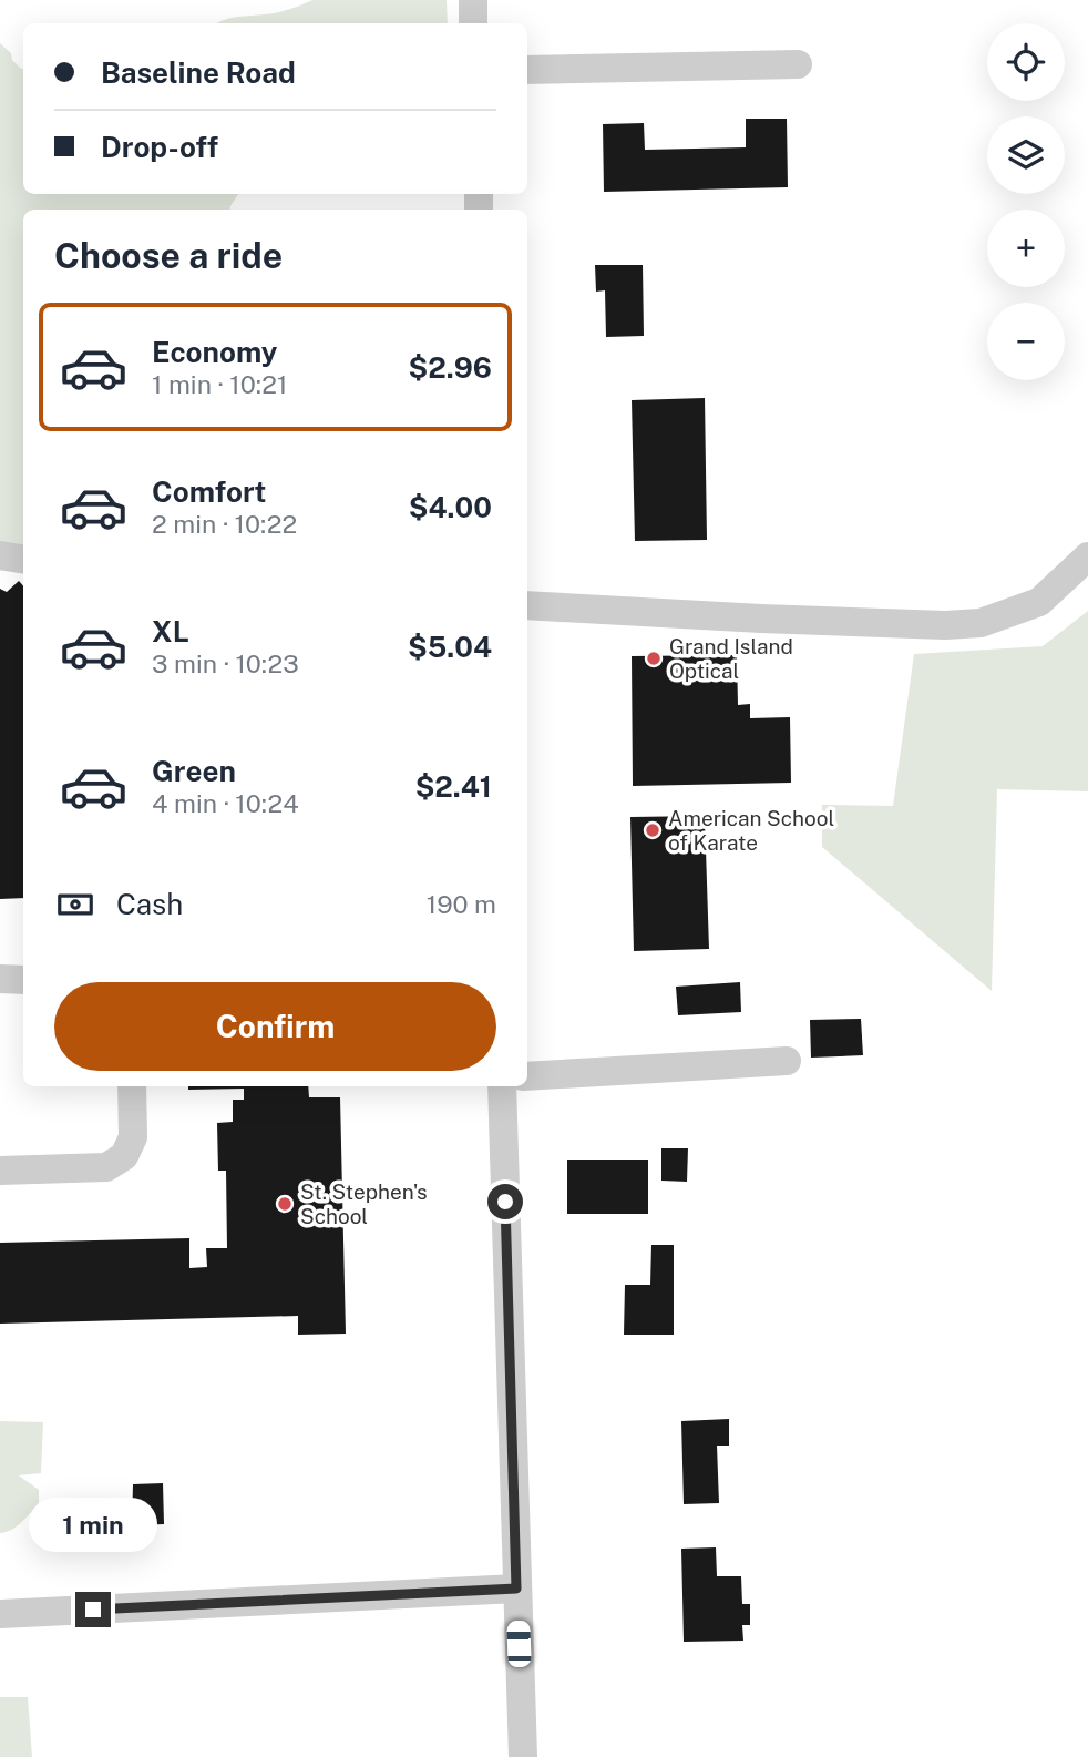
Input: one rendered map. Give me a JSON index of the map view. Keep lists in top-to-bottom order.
{
  "places": ["Grand Island Optical", "American School of Karate", "St. Stephen's School"],
  "page": {
    "map_buttons": ["+", "−"],
    "banner": ["Baseline Road", "Drop-off"],
    "heading": "Choose a ride",
    "list": [
      {
        "name": "Economy",
        "note": "1 min · 10:21",
        "value": "$2.96"
      },
      {
        "name": "Comfort",
        "note": "2 min · 10:22",
        "value": "$4.00"
      },
      {
        "name": "XL",
        "note": "3 min · 10:23",
        "value": "$5.04"
      },
      {
        "name": "Green",
        "note": "4 min · 10:24",
        "value": "$2.41"
      }
    ],
    "pay": ["Cash", "190 m"],
    "buttons": "Confirm",
    "bubble": "1 min"
  }
}
